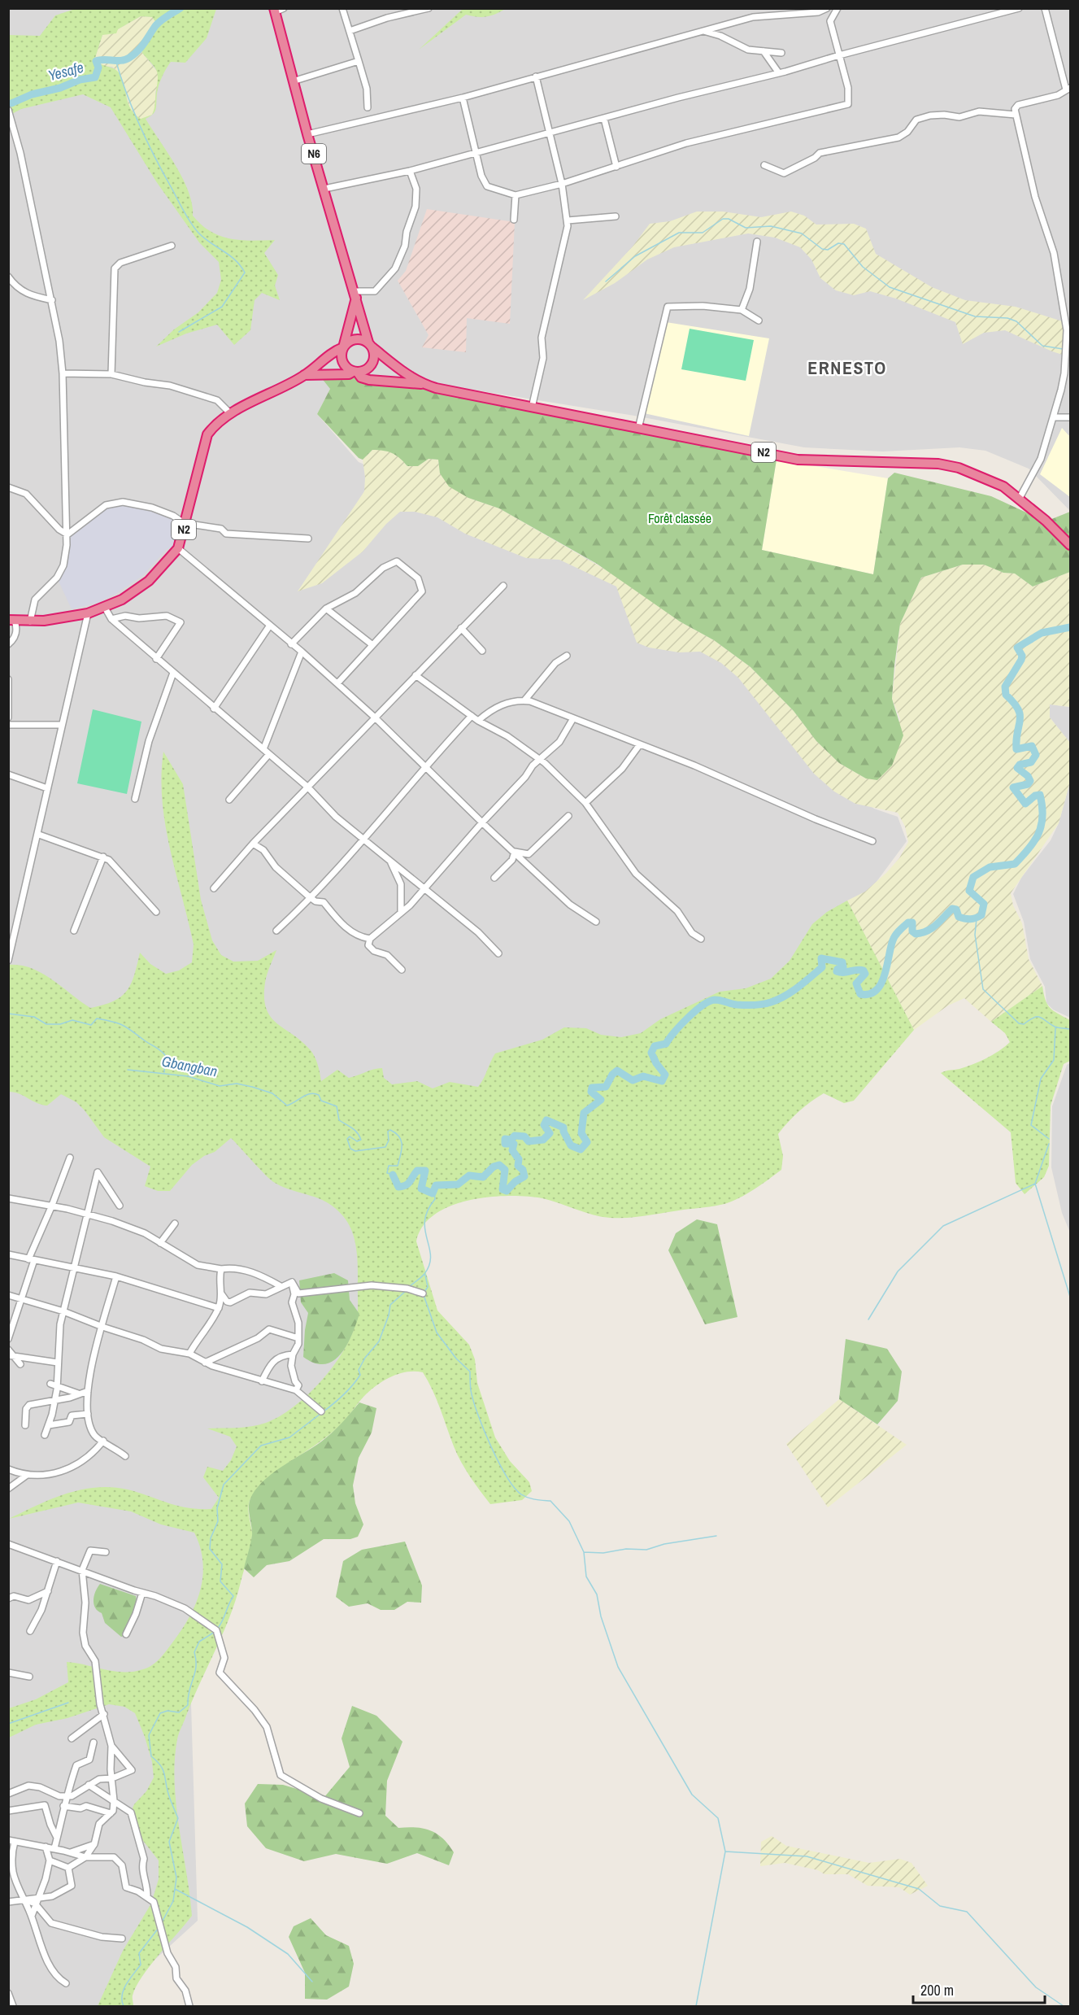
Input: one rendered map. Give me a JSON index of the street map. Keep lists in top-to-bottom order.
{
  "streets": {
    "highway": ["N6", "N2"]
  },
  "crossings": [
    ["N6", "N2"]
  ],
  "districts": ["ERNESTO"],
  "water": ["Yesafe", "Gbangban"],
  "parks": ["Forêt classée"],
  "scale_bar": "200 m"
}
